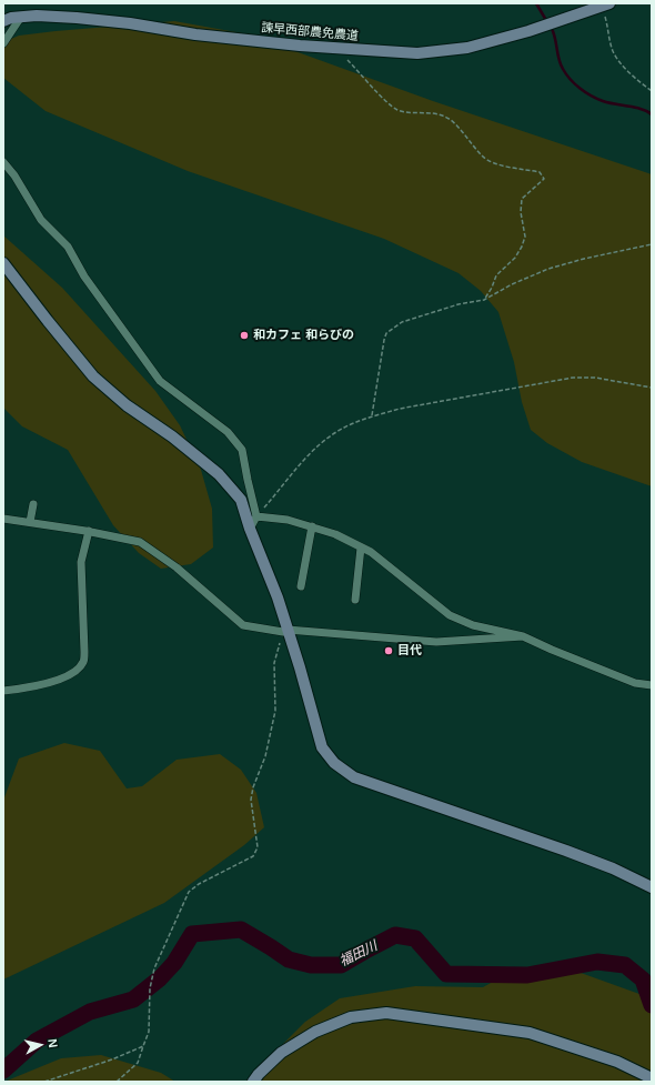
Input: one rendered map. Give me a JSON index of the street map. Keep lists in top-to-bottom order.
{
  "streets": {
    "street": ["諫早西部農免農道"]
  },
  "water": ["福田川"],
  "places": ["和カフェ 和らびの", "目代"],
  "north": "right"
}
